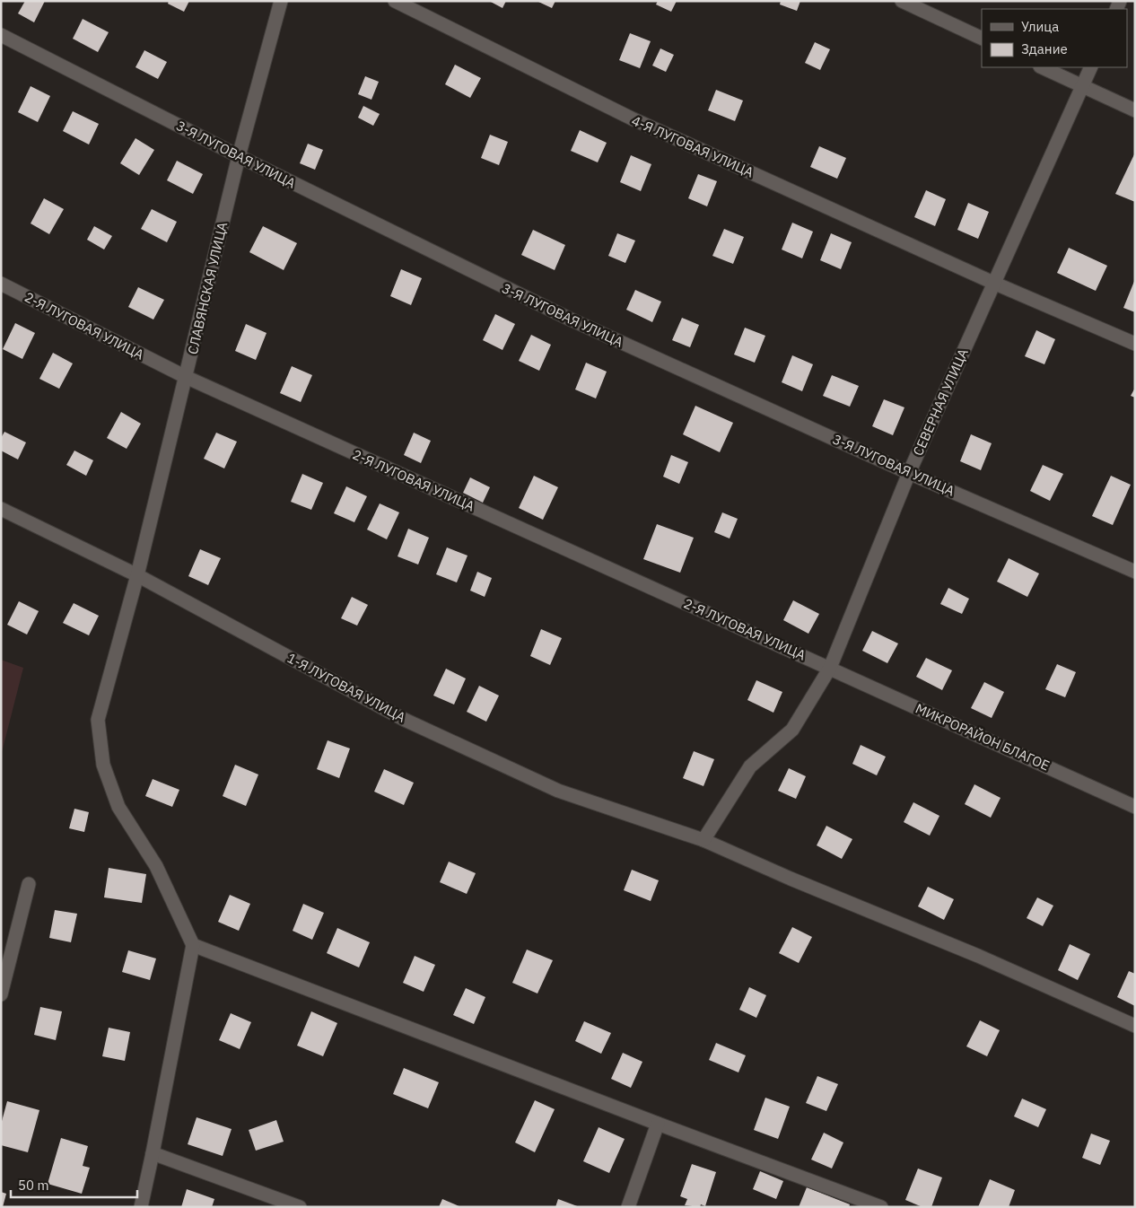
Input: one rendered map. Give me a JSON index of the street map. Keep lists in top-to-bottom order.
{
  "streets": {
    "street": [
      "4-Я ЛУГОВАЯ УЛИЦА",
      "3-Я ЛУГОВАЯ УЛИЦА",
      "СЛАВЯНСКАЯ УЛИЦА",
      "2-Я ЛУГОВАЯ УЛИЦА",
      "СЕВЕРНАЯ УЛИЦА",
      "1-Я ЛУГОВАЯ УЛИЦА",
      "МИКРОРАЙОН БЛАГОЕ"
    ]
  },
  "crossings": [
    ["4-Я ЛУГОВАЯ УЛИЦА", "СЕВЕРНАЯ УЛИЦА"],
    ["3-Я ЛУГОВАЯ УЛИЦА", "СЛАВЯНСКАЯ УЛИЦА"],
    ["3-Я ЛУГОВАЯ УЛИЦА", "СЕВЕРНАЯ УЛИЦА"],
    ["СЛАВЯНСКАЯ УЛИЦА", "2-Я ЛУГОВАЯ УЛИЦА"],
    ["СЛАВЯНСКАЯ УЛИЦА", "1-Я ЛУГОВАЯ УЛИЦА"],
    ["2-Я ЛУГОВАЯ УЛИЦА", "СЕВЕРНАЯ УЛИЦА"],
    ["2-Я ЛУГОВАЯ УЛИЦА", "МИКРОРАЙОН БЛАГОЕ"],
    ["СЕВЕРНАЯ УЛИЦА", "1-Я ЛУГОВАЯ УЛИЦА"],
    ["СЕВЕРНАЯ УЛИЦА", "МИКРОРАЙОН БЛАГОЕ"]
  ],
  "legend": ["Улица", "Здание"],
  "scale_bar": "50 m"
}
